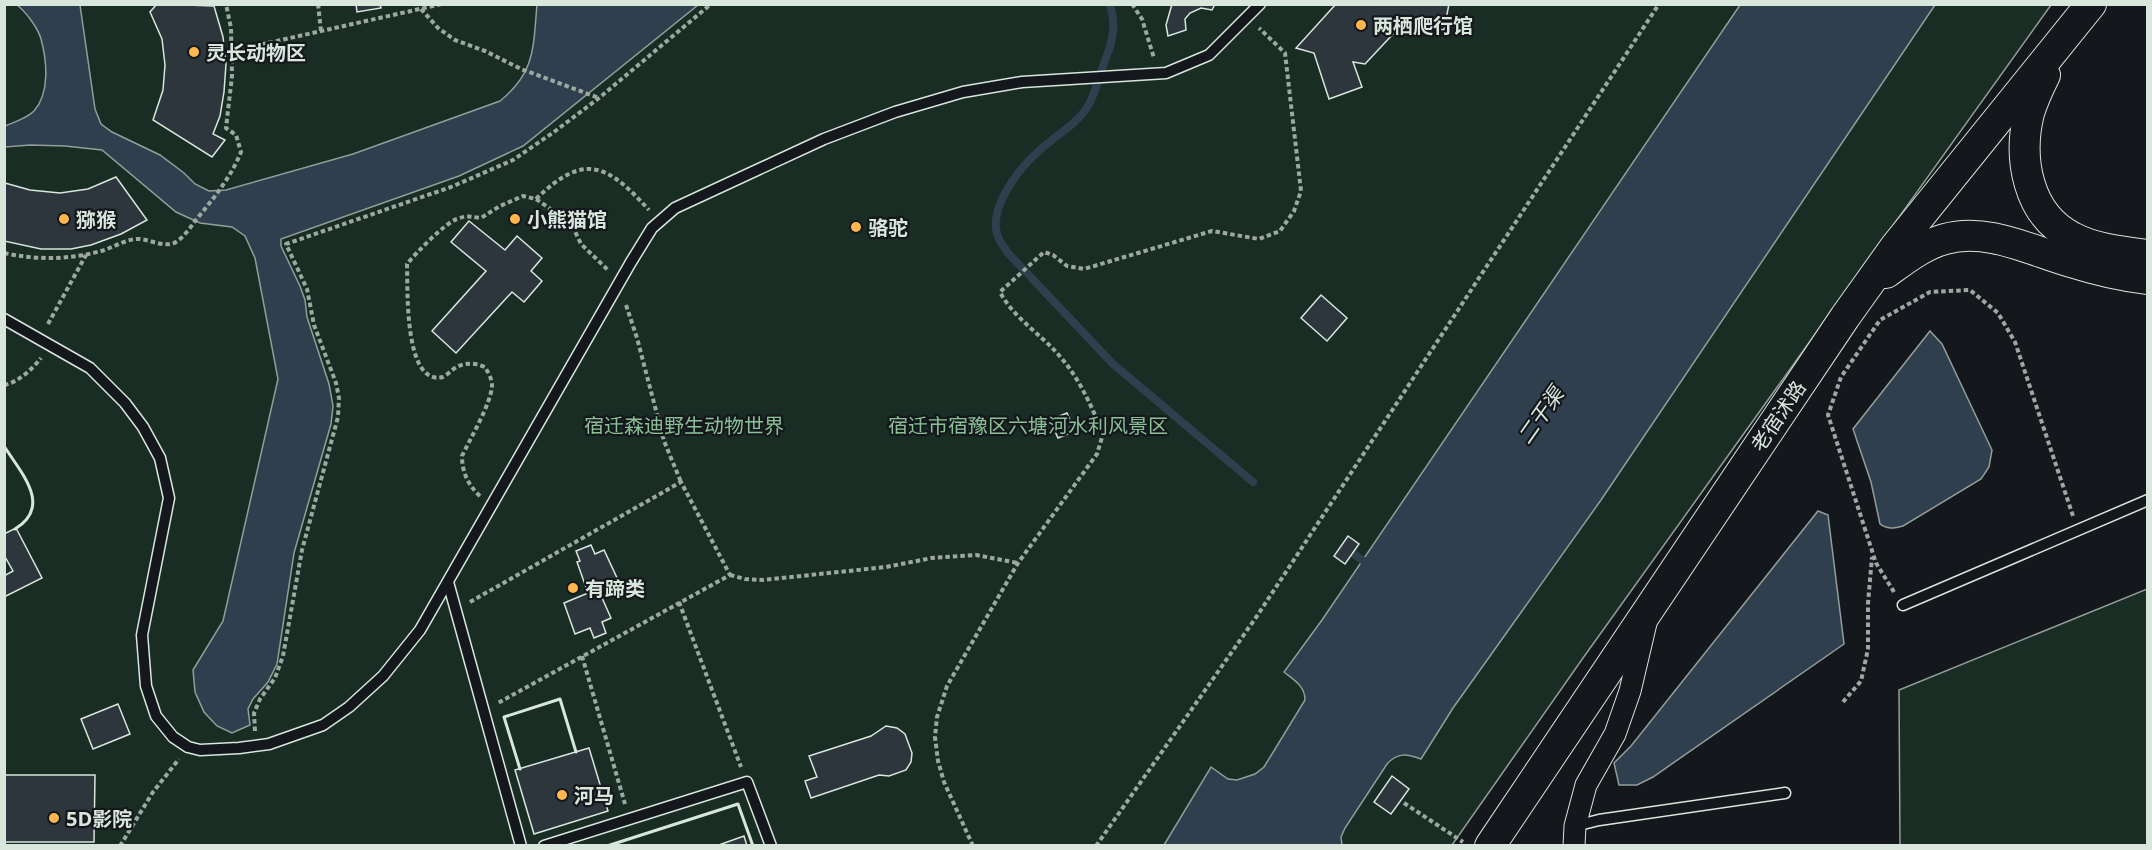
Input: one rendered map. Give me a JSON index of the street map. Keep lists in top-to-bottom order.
{
  "streets": {
    "main road": ["老宿沭路"]
  },
  "water": ["二干渠"],
  "parks": ["宿迁森迪野生动物世界", "宿迁市宿豫区六塘河水利风景区"],
  "places": [
    "两栖爬行馆",
    "灵长动物区",
    "猕猴",
    "小熊猫馆",
    "骆驼",
    "有蹄类",
    "河马",
    "5D影院"
  ]
}
